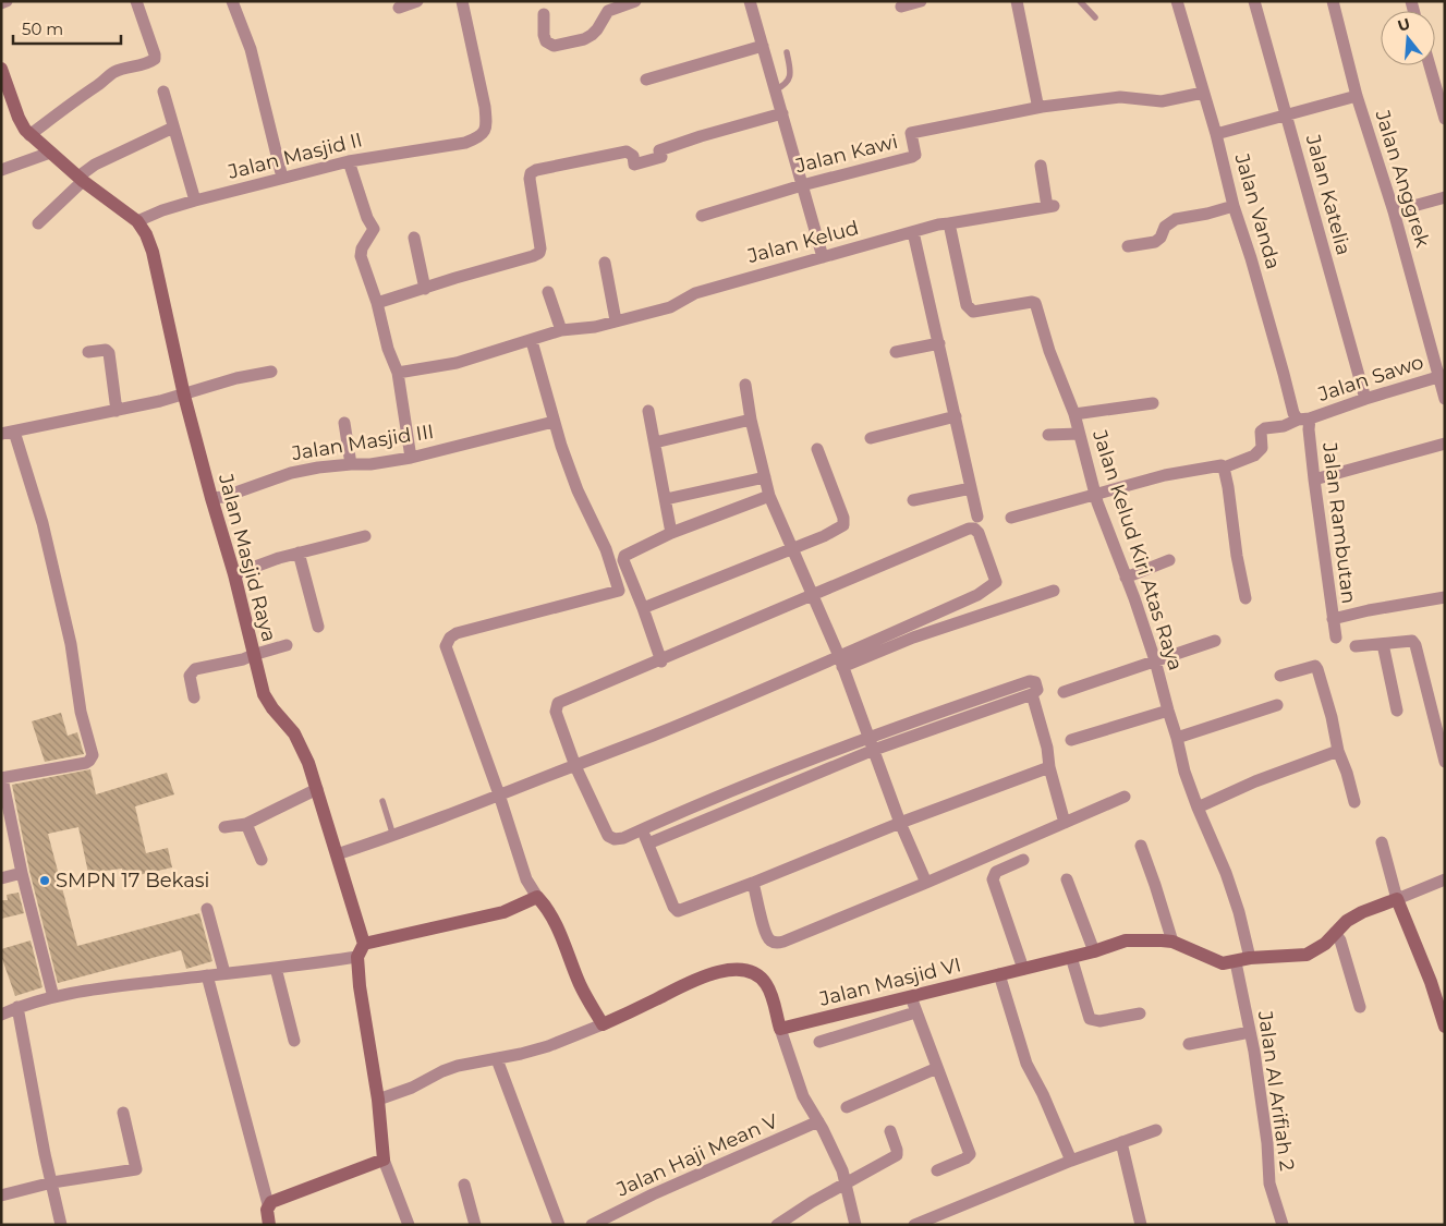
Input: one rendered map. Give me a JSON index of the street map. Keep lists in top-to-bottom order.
{
  "streets": {
    "street": [
      "Jalan Kawi",
      "Jalan Masjid II",
      "Jalan Anggrek",
      "Jalan Katelia",
      "Jalan Vanda",
      "Jalan Kelud",
      "Jalan Sawo",
      "Jalan Masjid III",
      "Jalan Rambutan",
      "Jalan Kelud Kiri Atas Raya",
      "Jalan Masjid Raya",
      "Jalan Masjid VI",
      "Jalan Al Arifiah 2",
      "Jalan Haji Mean V"
    ]
  },
  "crossings": [
    ["Jalan Masjid II", "Jalan Masjid Raya"],
    ["Jalan Anggrek", "Jalan Sawo"],
    ["Jalan Katelia", "Jalan Sawo"],
    ["Jalan Vanda", "Jalan Sawo"],
    ["Jalan Vanda", "Jalan Rambutan"],
    ["Jalan Kelud", "Jalan Kelud Kiri Atas Raya"],
    ["Jalan Sawo", "Jalan Rambutan"],
    ["Jalan Masjid III", "Jalan Masjid Raya"],
    ["Jalan Kelud Kiri Atas Raya", "Jalan Masjid VI"],
    ["Jalan Masjid VI", "Jalan Al Arifiah 2"]
  ],
  "places": ["SMPN 17 Bekasi"],
  "scale_bar": "50 m",
  "north": "top"
}
